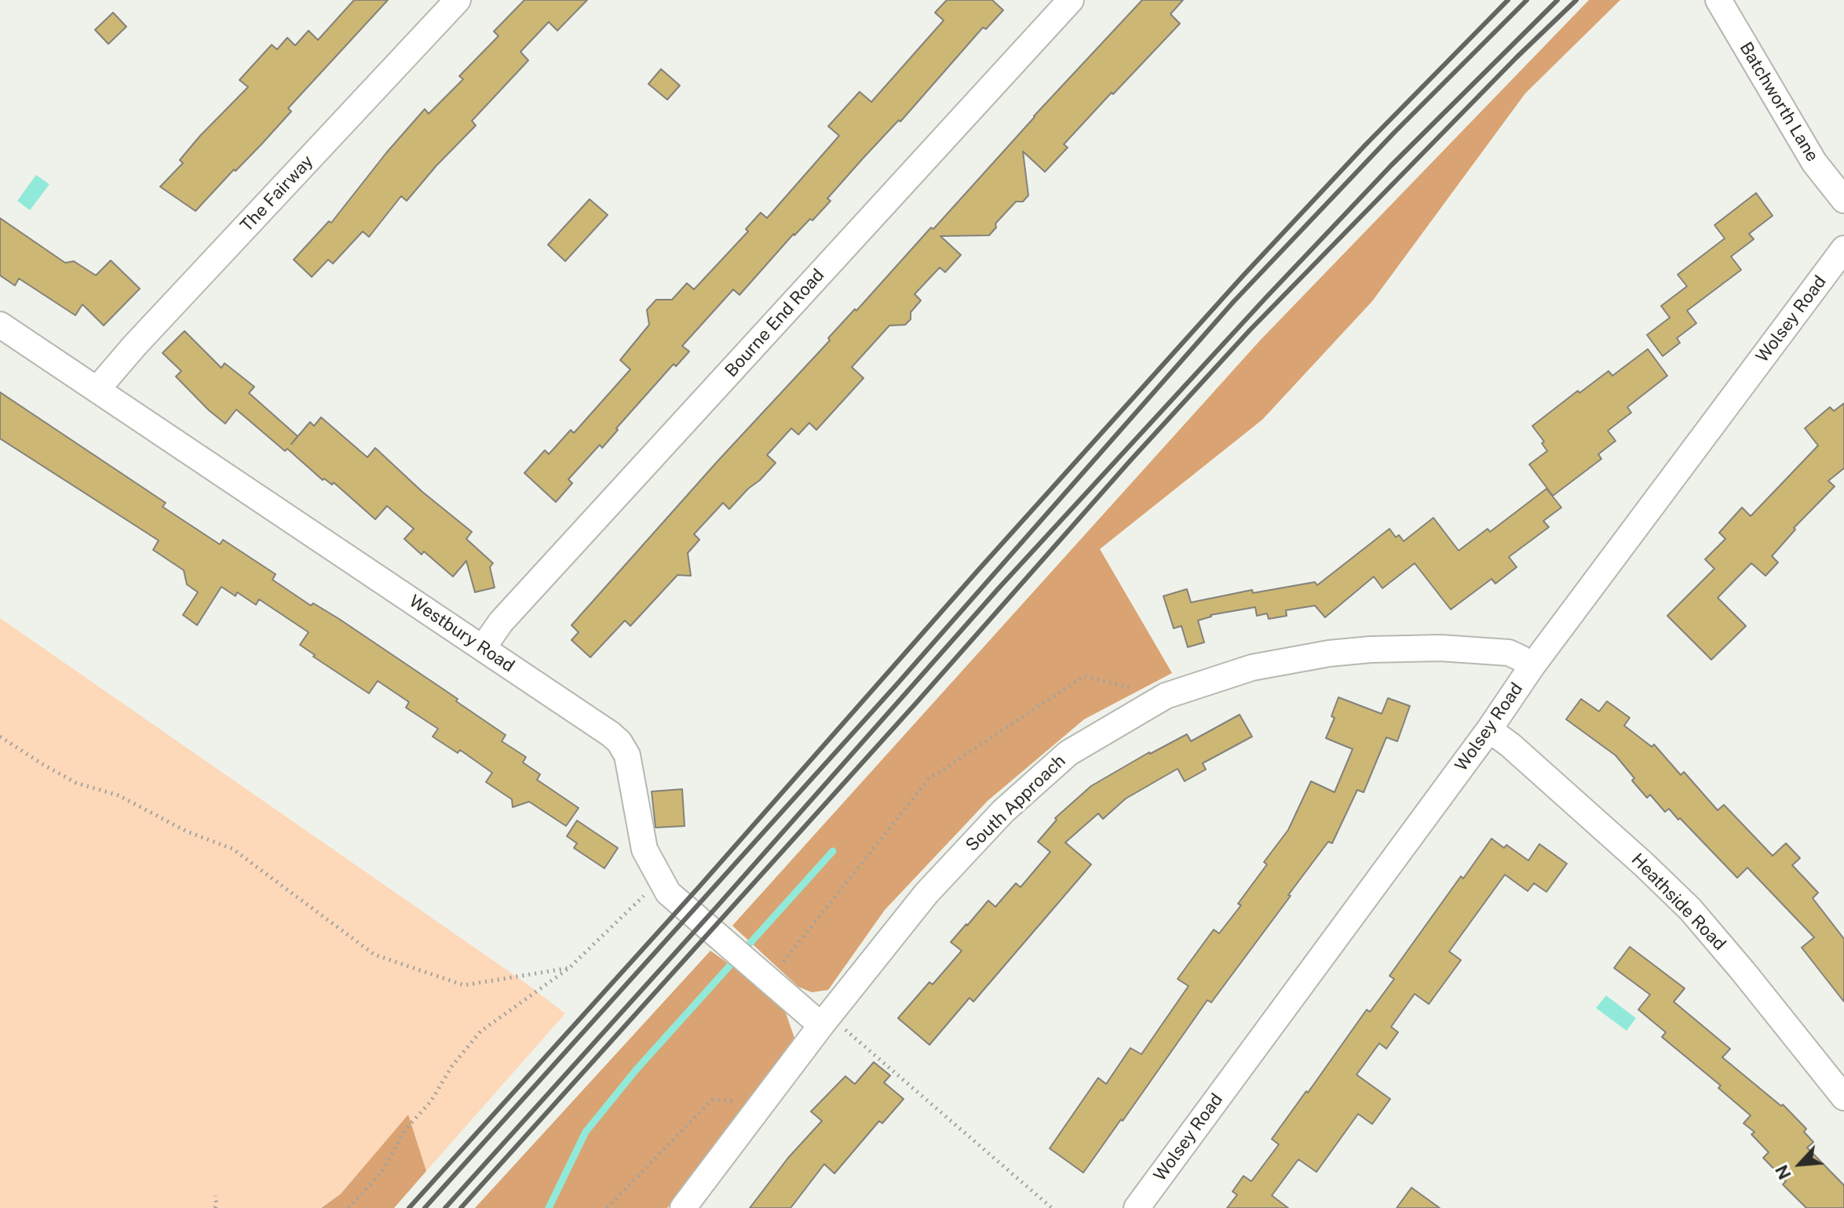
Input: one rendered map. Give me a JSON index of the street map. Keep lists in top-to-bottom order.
{
  "streets": {
    "street": [
      "Batchworth Lane",
      "The Fairway",
      "Wolsey Road",
      "Bourne End Road",
      "Westbury Road",
      "South Approach",
      "Heathside Road"
    ]
  },
  "crossings": [
    ["The Fairway", "Westbury Road"],
    ["Wolsey Road", "South Approach"],
    ["Wolsey Road", "Heathside Road"],
    ["Bourne End Road", "Westbury Road"],
    ["Westbury Road", "South Approach"]
  ],
  "north": "bottom left"
}
